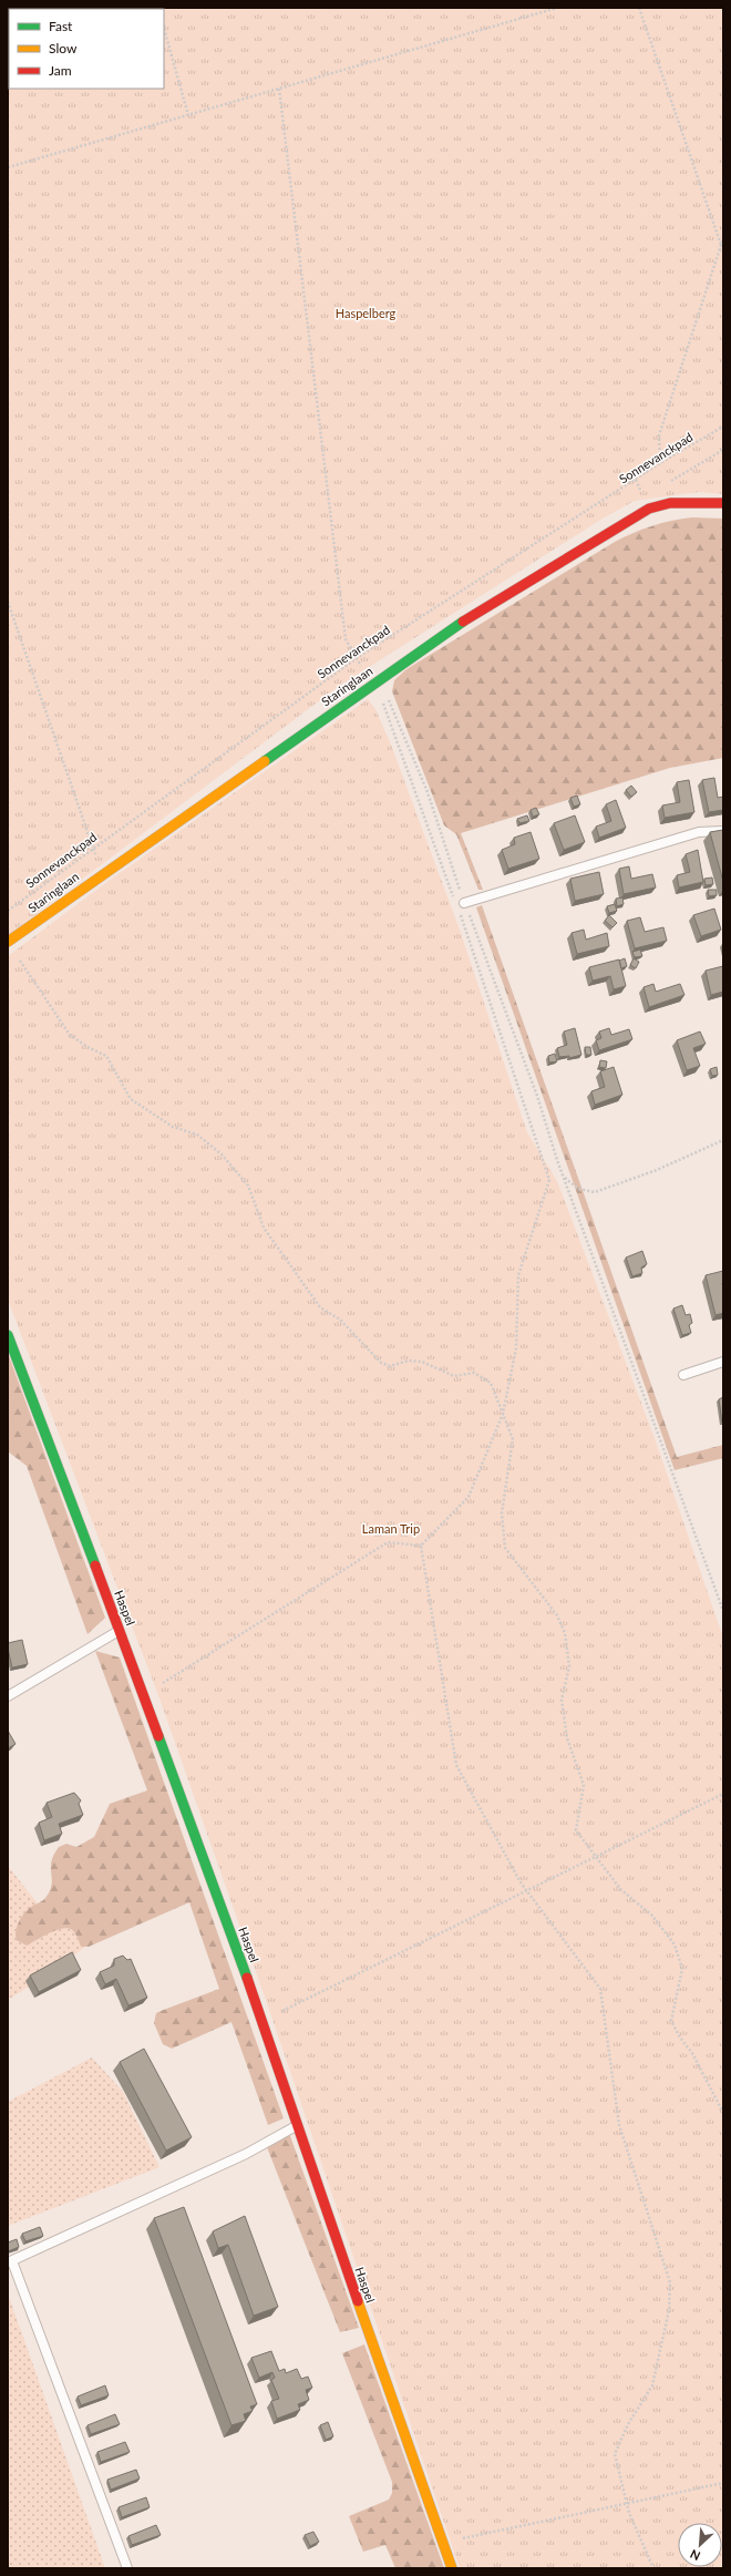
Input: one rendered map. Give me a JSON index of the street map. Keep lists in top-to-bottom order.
{
  "streets": {
    "street": ["Staringlaan", "Haspel"],
    "path": ["Sonnevanckpad"]
  },
  "parks": ["Haspelberg", "Laman Trip"],
  "legend": ["Fast", "Slow", "Jam"],
  "north": "bottom left"
}
